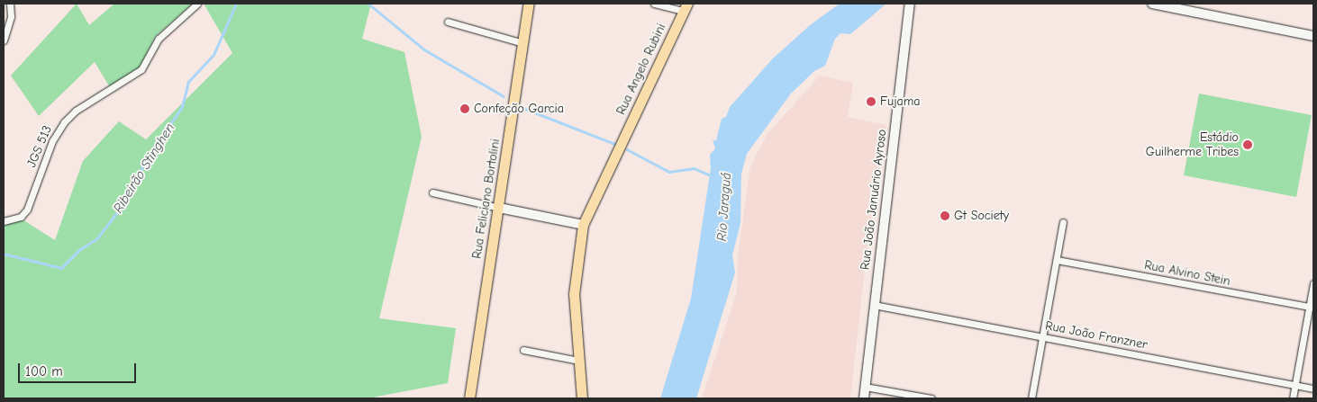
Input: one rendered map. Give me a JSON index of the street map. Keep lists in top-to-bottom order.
{
  "streets": {
    "main road": ["Rua Angelo Rubini", "Rua Feliciano Bortolini", "Rua João Januário Ayroso"],
    "street": ["JGS 513", "Rua Alvino Stein", "Rua João Franzner"]
  },
  "crossings": [
    ["Rua João Januário Ayroso", "Rua João Franzner"]
  ],
  "water": ["Ribeirão Stinghen", "Rio Jaraguá"],
  "places": [
    "Fujama",
    "Confeção Garcia",
    "Estádio Guilherme Tribes",
    "Gt Society"
  ],
  "scale_bar": "100 m"
}
